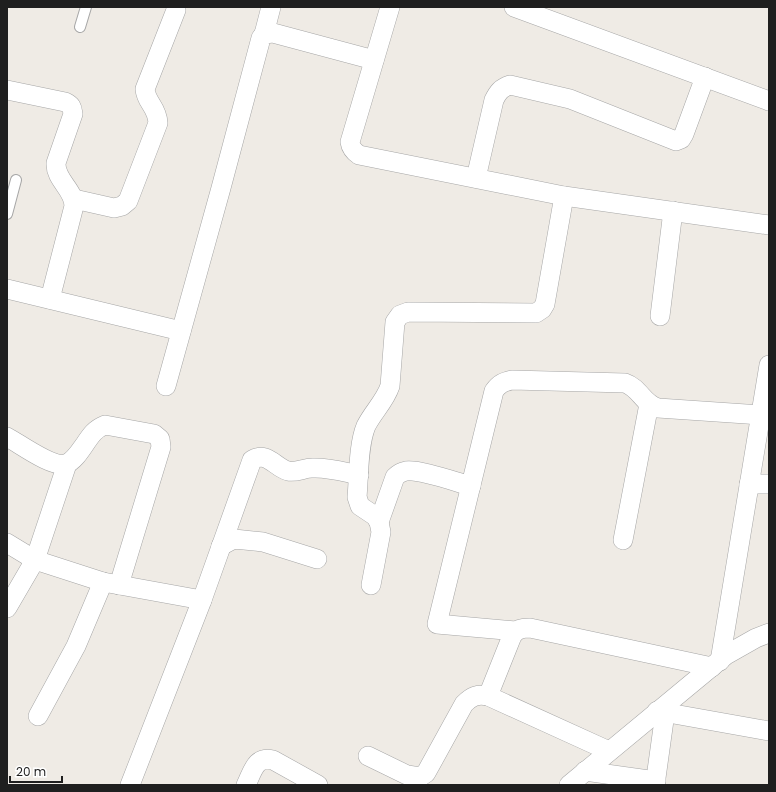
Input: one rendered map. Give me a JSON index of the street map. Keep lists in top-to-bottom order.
{
  "scale_bar": "20 m"
}
